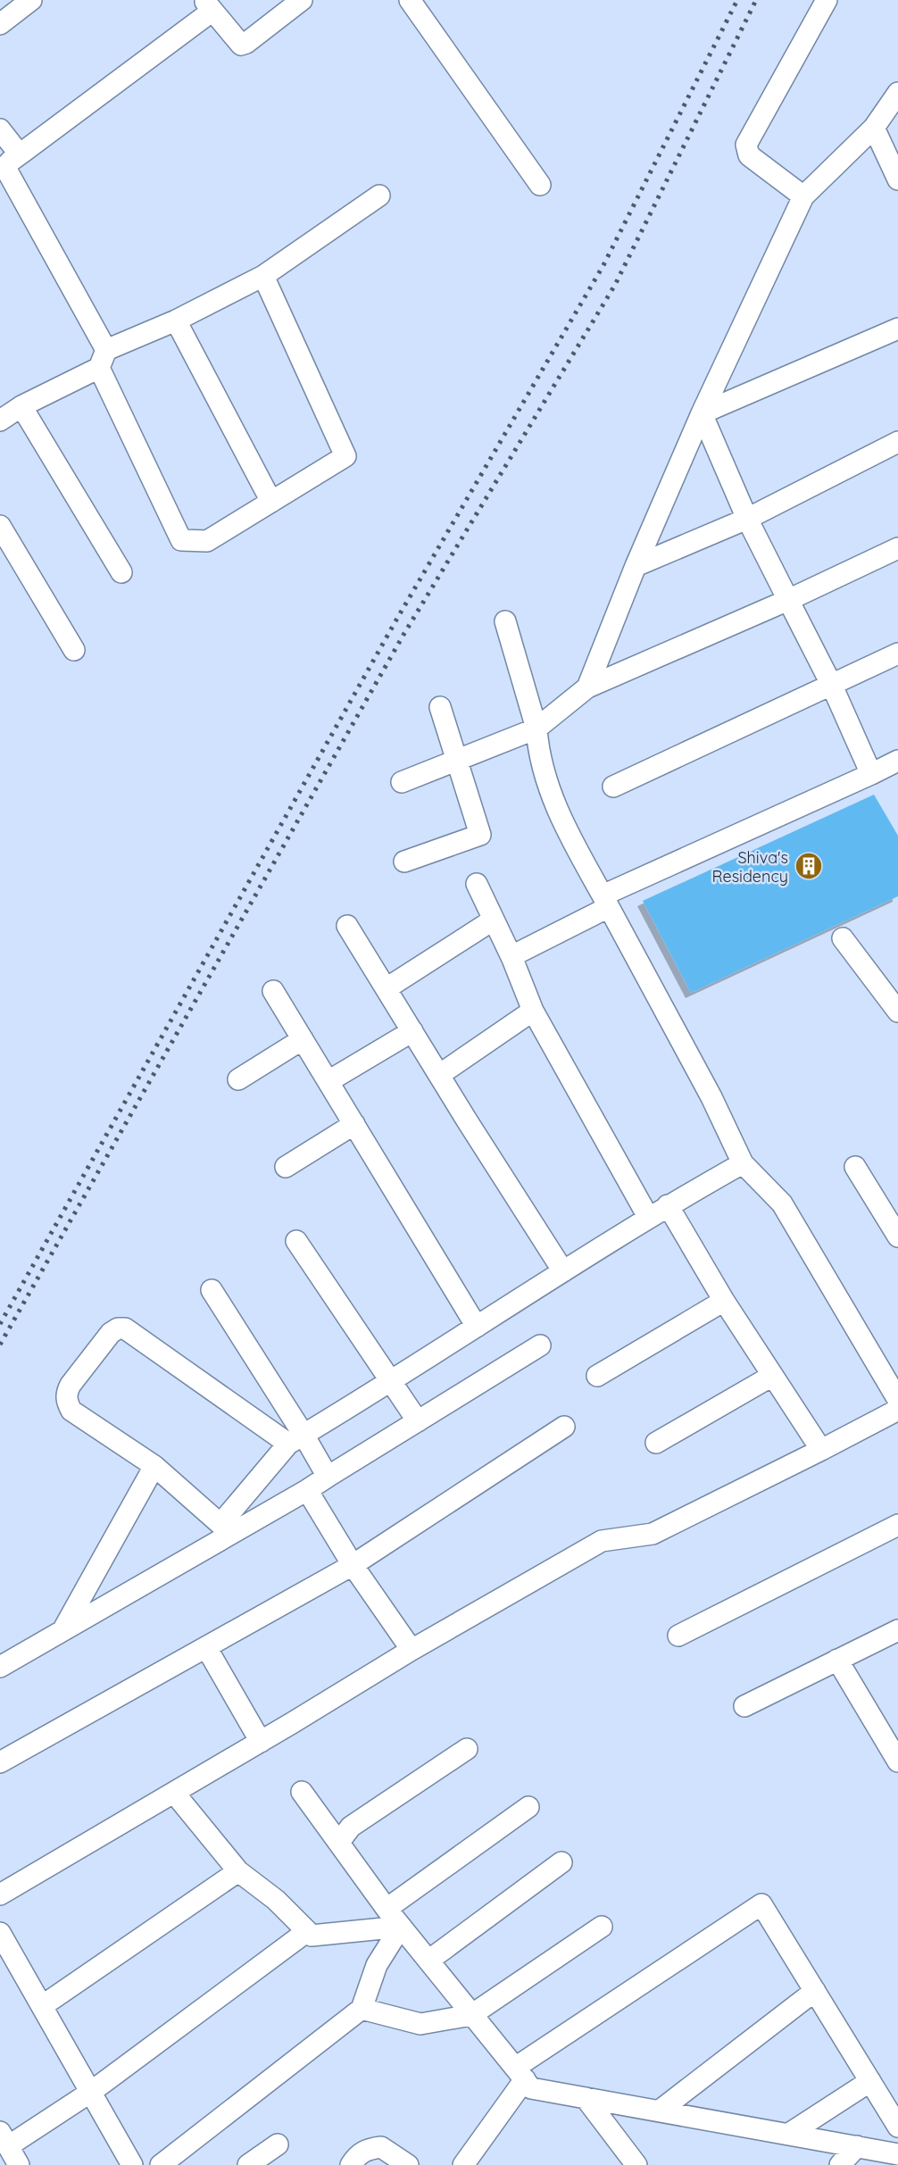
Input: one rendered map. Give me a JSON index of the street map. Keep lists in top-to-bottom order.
{
  "places": {
    "building": ["Shiva's Residency"]
  }
}
